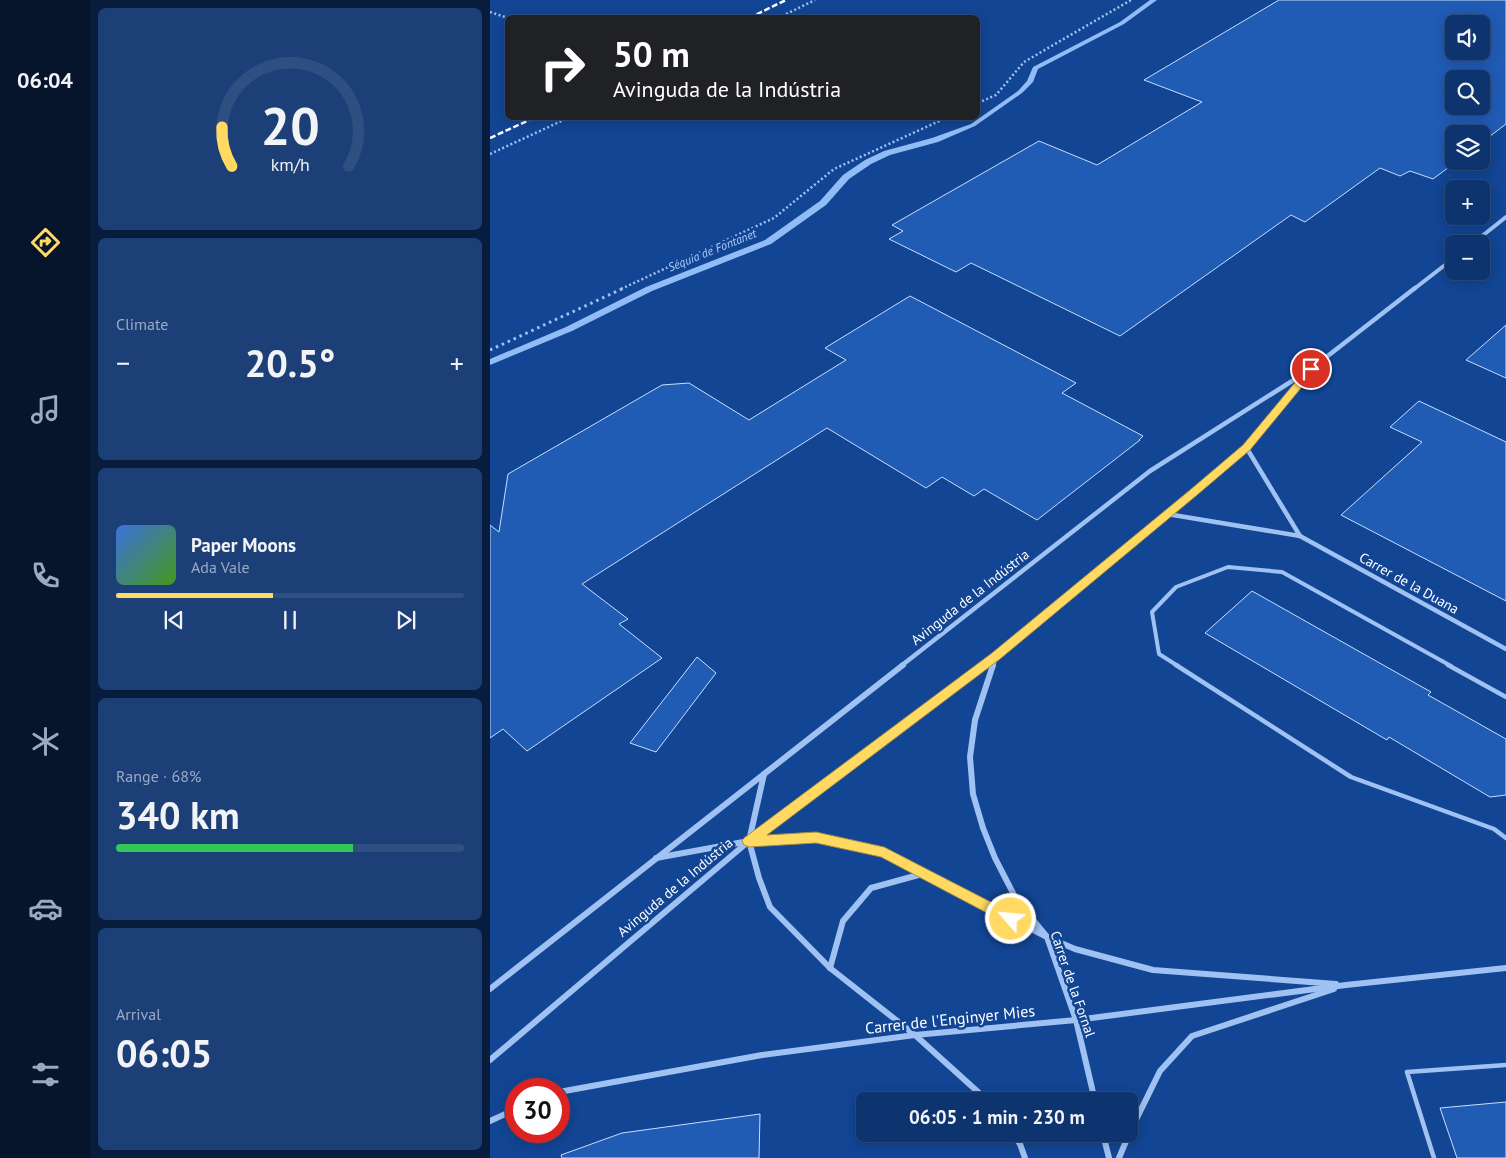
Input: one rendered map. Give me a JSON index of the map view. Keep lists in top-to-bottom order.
{
  "streets": {
    "street": [
      "Carrer de la Duana",
      "Avinguda de la Indústria",
      "Carrer de la Fornal",
      "Carrer de l'Enginyer Mies"
    ]
  },
  "crossings": [
    ["Carrer de la Duana", "Avinguda de la Indústria"],
    ["Avinguda de la Indústria", "Carrer de la Fornal"],
    ["Avinguda de la Indústria", "Carrer de l'Enginyer Mies"],
    ["Carrer de la Fornal", "Carrer de l'Enginyer Mies"]
  ],
  "water": ["Séquia de Fontanet"],
  "page": {
    "tabs": "06:04",
    "map_buttons": ["+", "−"],
    "turn": ["50 m", "Avinguda de la Indústria"],
    "tile": [
      "Climate",
      ["Range · 68%", "340 km"],
      ["Arrival", "06:05"]
    ],
    "heat": ["−", "20.5°", "+"],
    "song": ["Paper Moons", "Ada Vale"],
    "limit": "30",
    "trip": "06:05 · 1 min · 230 m",
    "gauge": ["20", "km/h"]
  }
}
